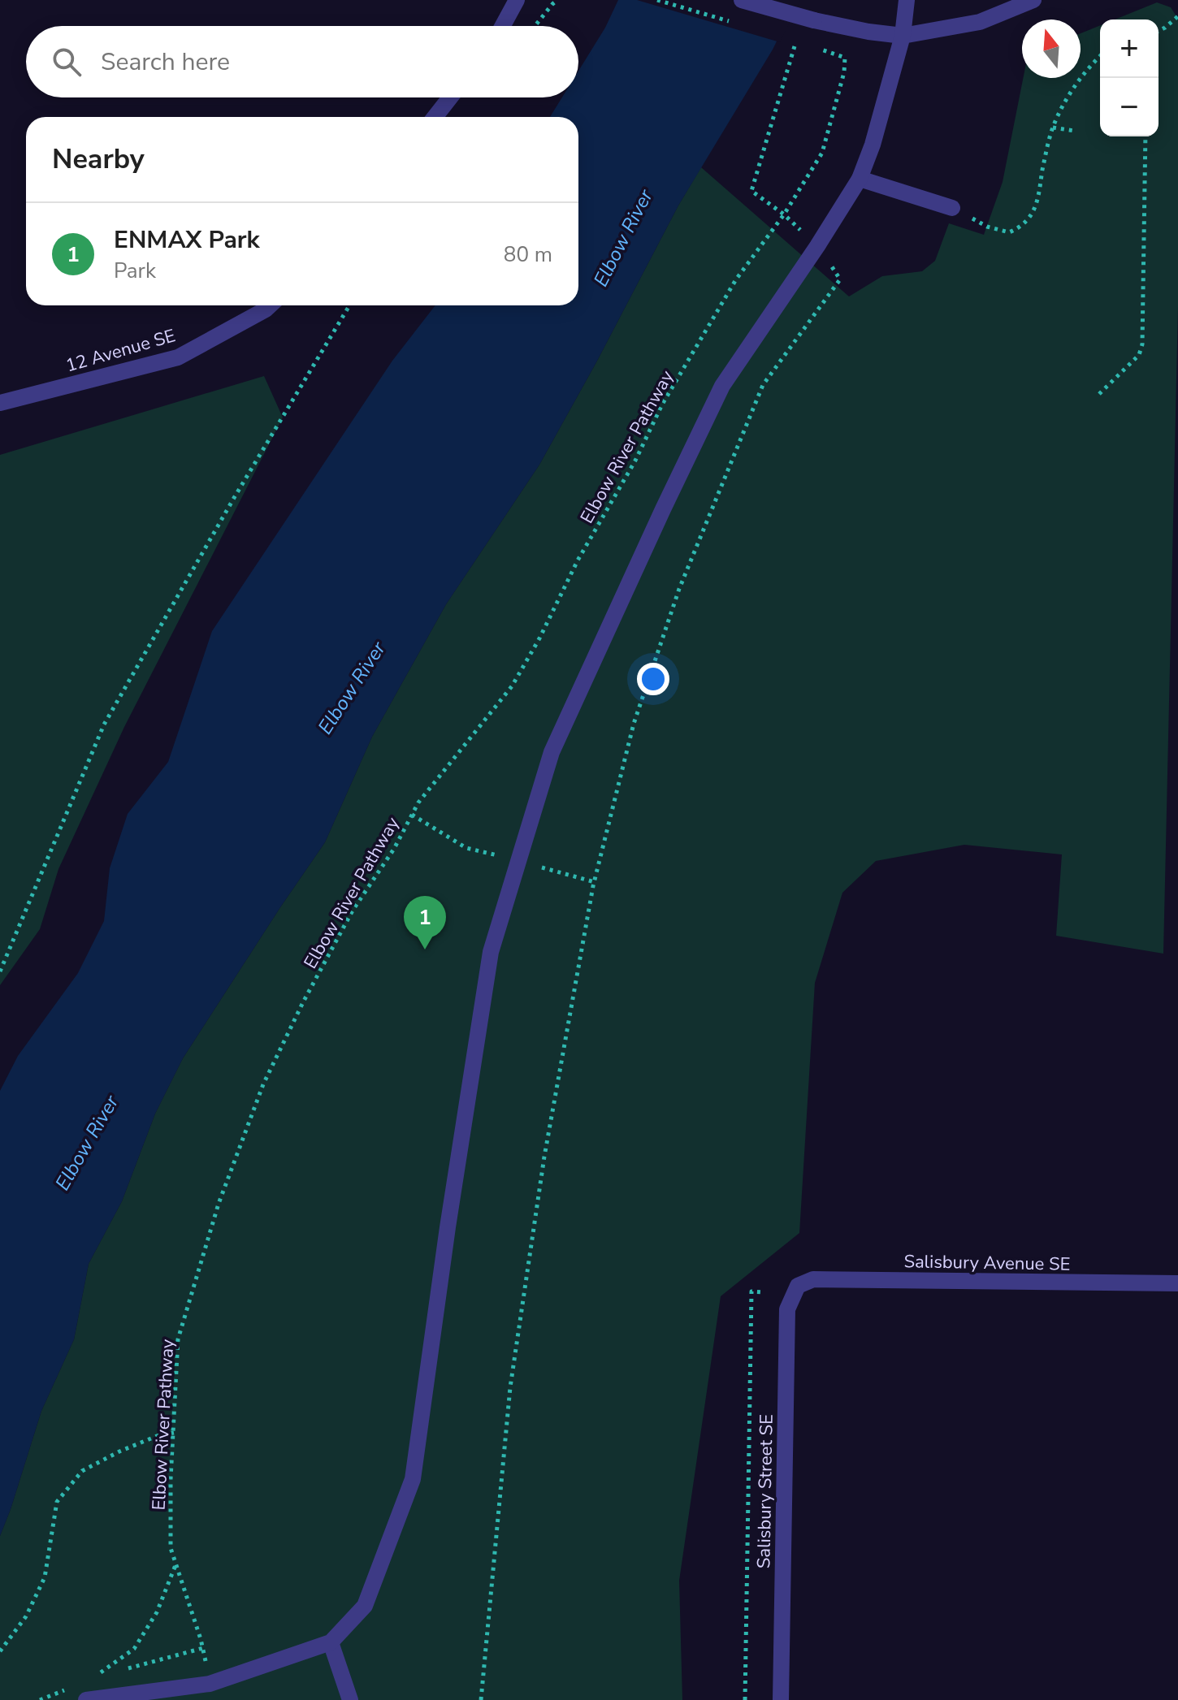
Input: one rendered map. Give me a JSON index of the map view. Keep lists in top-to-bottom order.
{
  "streets": {
    "street": ["12 Avenue SE", "Salisbury Avenue SE", "Salisbury Street SE"],
    "path": ["Elbow River Pathway"]
  },
  "crossings": [
    ["Salisbury Avenue SE", "Salisbury Street SE"]
  ],
  "water": ["Elbow River"],
  "north": "top",
  "page": {
    "map_buttons": ["+", "−"],
    "search": "Search here",
    "heading": "Nearby",
    "list": [
      {
        "mark": "1",
        "name": "ENMAX Park",
        "note": "Park",
        "value": "80 m"
      }
    ],
    "pins": "1"
  }
}
